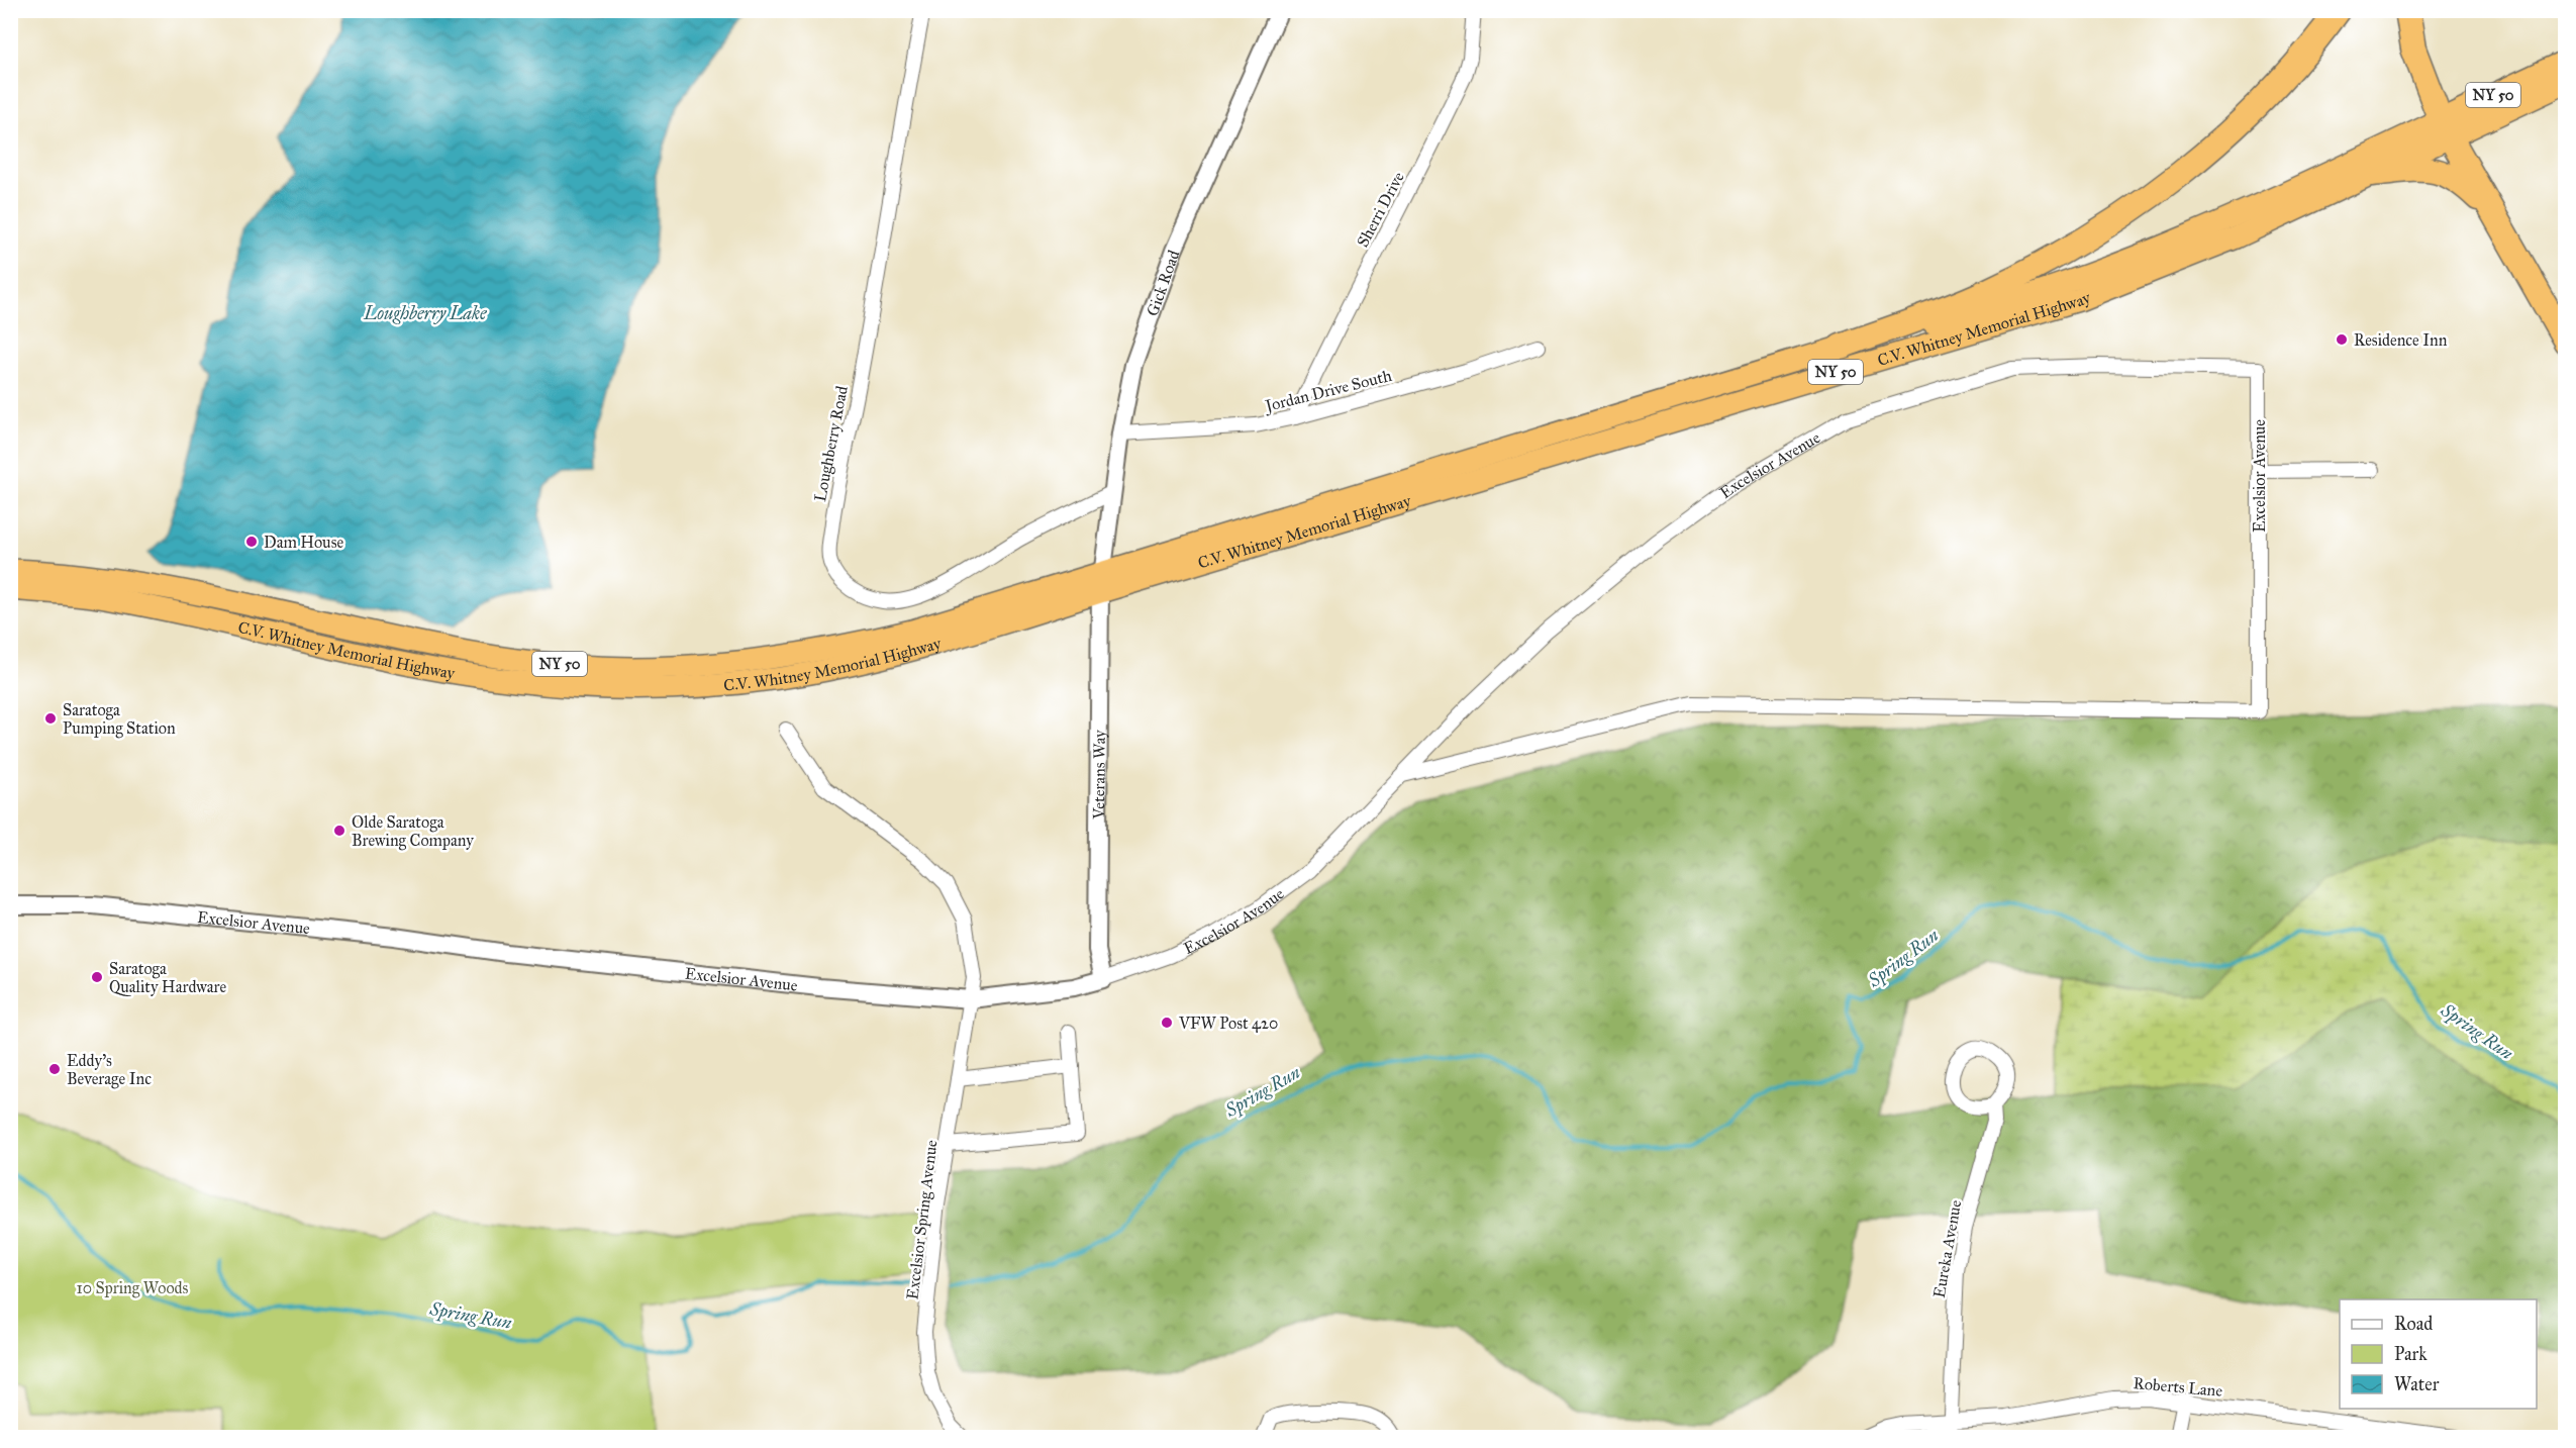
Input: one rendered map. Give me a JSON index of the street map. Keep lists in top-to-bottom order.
{
  "streets": {
    "highway": ["NY 50", "C.V. Whitney Memorial Highway"],
    "street": [
      "Sherri Drive",
      "Gick Road",
      "Jordan Drive South",
      "Loughberry Road",
      "Excelsior Avenue",
      "Veterans Way",
      "Excelsior Spring Avenue",
      "Eureka Avenue",
      "Roberts Lane"
    ]
  },
  "crossings": [
    ["Sherri Drive", "Jordan Drive South"],
    ["Gick Road", "C.V. Whitney Memorial Highway"],
    ["Gick Road", "Jordan Drive South"],
    ["Gick Road", "Loughberry Road"],
    ["Gick Road", "Veterans Way"],
    ["C.V. Whitney Memorial Highway", "Veterans Way"],
    ["Excelsior Avenue", "Veterans Way"],
    ["Excelsior Avenue", "Excelsior Spring Avenue"],
    ["Eureka Avenue", "Roberts Lane"]
  ],
  "water": ["Loughberry Lake", "Spring Run"],
  "parks": ["10 Spring Woods"],
  "places": [
    "Residence Inn",
    "Dam House",
    "Saratoga Pumping Station",
    "Olde Saratoga Brewing Company",
    "Saratoga Quality Hardware",
    "VFW Post 420",
    "Eddy's Beverage Inc"
  ],
  "legend": ["Road", "Park", "Water"]
}
